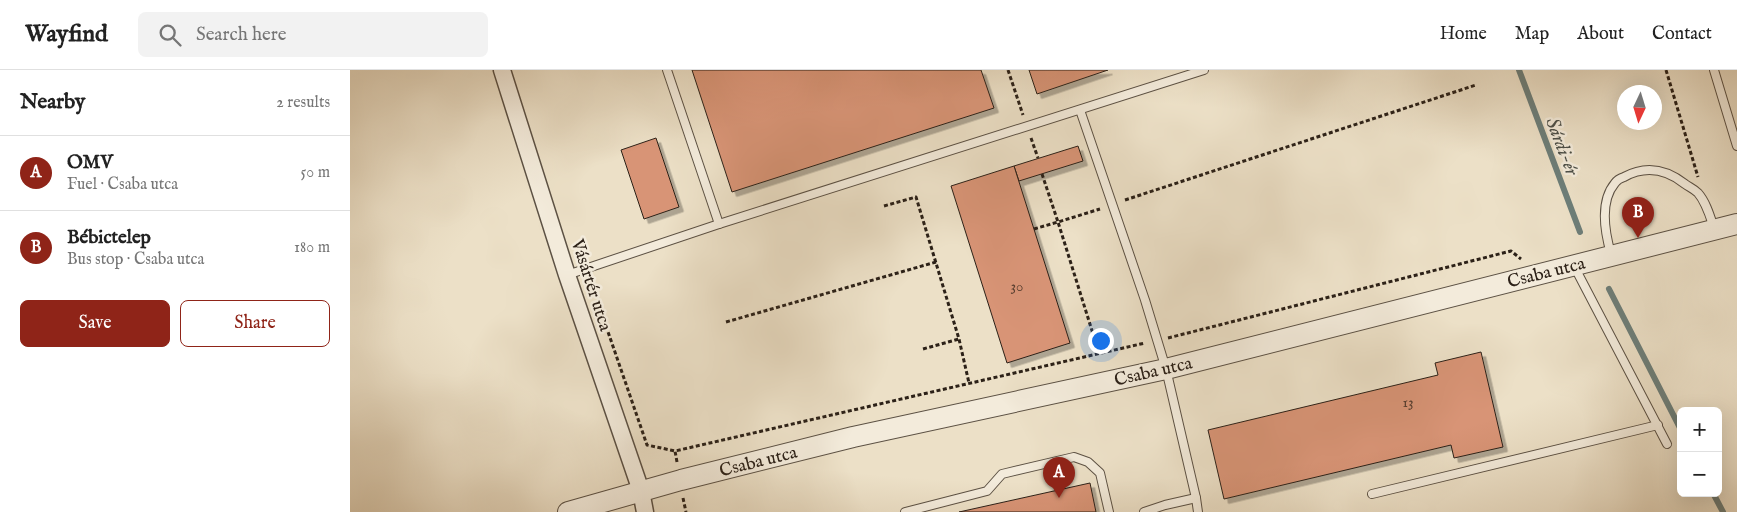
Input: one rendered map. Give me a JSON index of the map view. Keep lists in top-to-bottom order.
{
  "streets": {
    "street": ["Csaba utca", "Vásártér utca"]
  },
  "crossings": [
    ["Csaba utca", "Vásártér utca"]
  ],
  "water": ["Sárdi-ér"],
  "house_numbers": ["30", "13"],
  "north": "bottom",
  "page": {
    "header": "Wayfind",
    "search": "Search here",
    "nav": [
      "Home",
      "Map",
      "About",
      "Contact"
    ],
    "heading": ["Nearby", "2 results"],
    "list": [
      {
        "mark": "A",
        "name": "OMV",
        "note": "Fuel · Csaba utca",
        "value": "50 m"
      },
      {
        "mark": "B",
        "name": "Bébictelep",
        "note": "Bus stop · Csaba utca",
        "value": "180 m"
      }
    ],
    "pins": ["B", "A"],
    "buttons": ["Save", "Share"],
    "map_buttons": ["+", "−"]
  }
}
